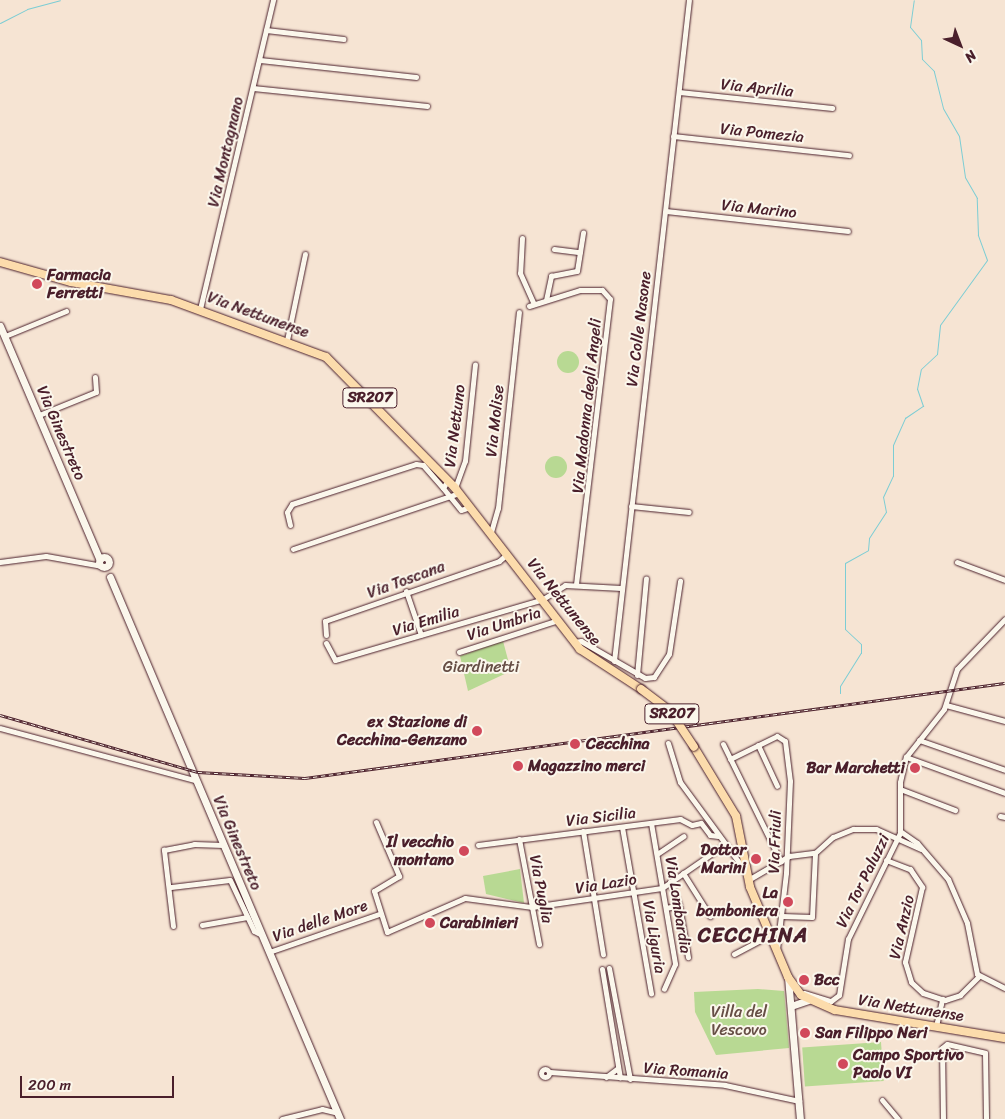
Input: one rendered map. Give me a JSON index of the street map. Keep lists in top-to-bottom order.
{
  "streets": {
    "main road": ["Via Nettunense", "SR207"],
    "street": [
      "Via Aprilia",
      "Via Pomezia",
      "Via Montagnano",
      "Via Marino",
      "Via Colle Nasone",
      "Via Madonna degli Angeli",
      "Via Molise",
      "Via Nettuno",
      "Via Ginestreto",
      "Via Toscana",
      "Via Emilia",
      "Via Umbria",
      "Via Sicilia",
      "Via Friuli",
      "Via Tor Paluzzi",
      "Via Lazio",
      "Via Puglia",
      "Via Lombardia",
      "Via delle More",
      "Via Anzio",
      "Via Liguria",
      "Via Romania"
    ]
  },
  "crossings": [
    ["Via Aprilia", "Via Colle Nasone"],
    ["Via Pomezia", "Via Colle Nasone"],
    ["Via Montagnano", "Via Nettunense"],
    ["Via Marino", "Via Colle Nasone"],
    ["Via Nettunense", "Via Molise"],
    ["Via Nettunense", "Via Nettuno"],
    ["Via Nettunense", "Via Toscana"],
    ["Via Nettunense", "Via Emilia"],
    ["Via Nettunense", "Via Umbria"],
    ["Via Nettunense", "Via Friuli"],
    ["Via Nettunense", "Via Tor Paluzzi"],
    ["Via Ginestreto", "Via delle More"],
    ["Via Sicilia", "Via Puglia"],
    ["Via Sicilia", "Via Lombardia"],
    ["Via Sicilia", "Via Liguria"],
    ["Via Tor Paluzzi", "Via Anzio"],
    ["Via Lazio", "Via Puglia"],
    ["Via Lazio", "Via Lombardia"],
    ["Via Lazio", "Via delle More"],
    ["Via Lazio", "Via Liguria"]
  ],
  "districts": ["CECCHINA"],
  "parks": ["Giardinetti", "Villa del Vescovo"],
  "places": [
    "Farmacia Ferretti",
    "ex Stazione di Cecchina-Genzano",
    "Cecchina",
    "Magazzino merci",
    "Bar Marchetti",
    "Il vecchio montano",
    "Dottor Marini",
    "La bomboniera",
    "Carabinieri",
    "Bcc",
    "San Filippo Neri",
    "Campo Sportivo Paolo VI"
  ],
  "scale_bar": "200 m",
  "north": "bottom right"
}
